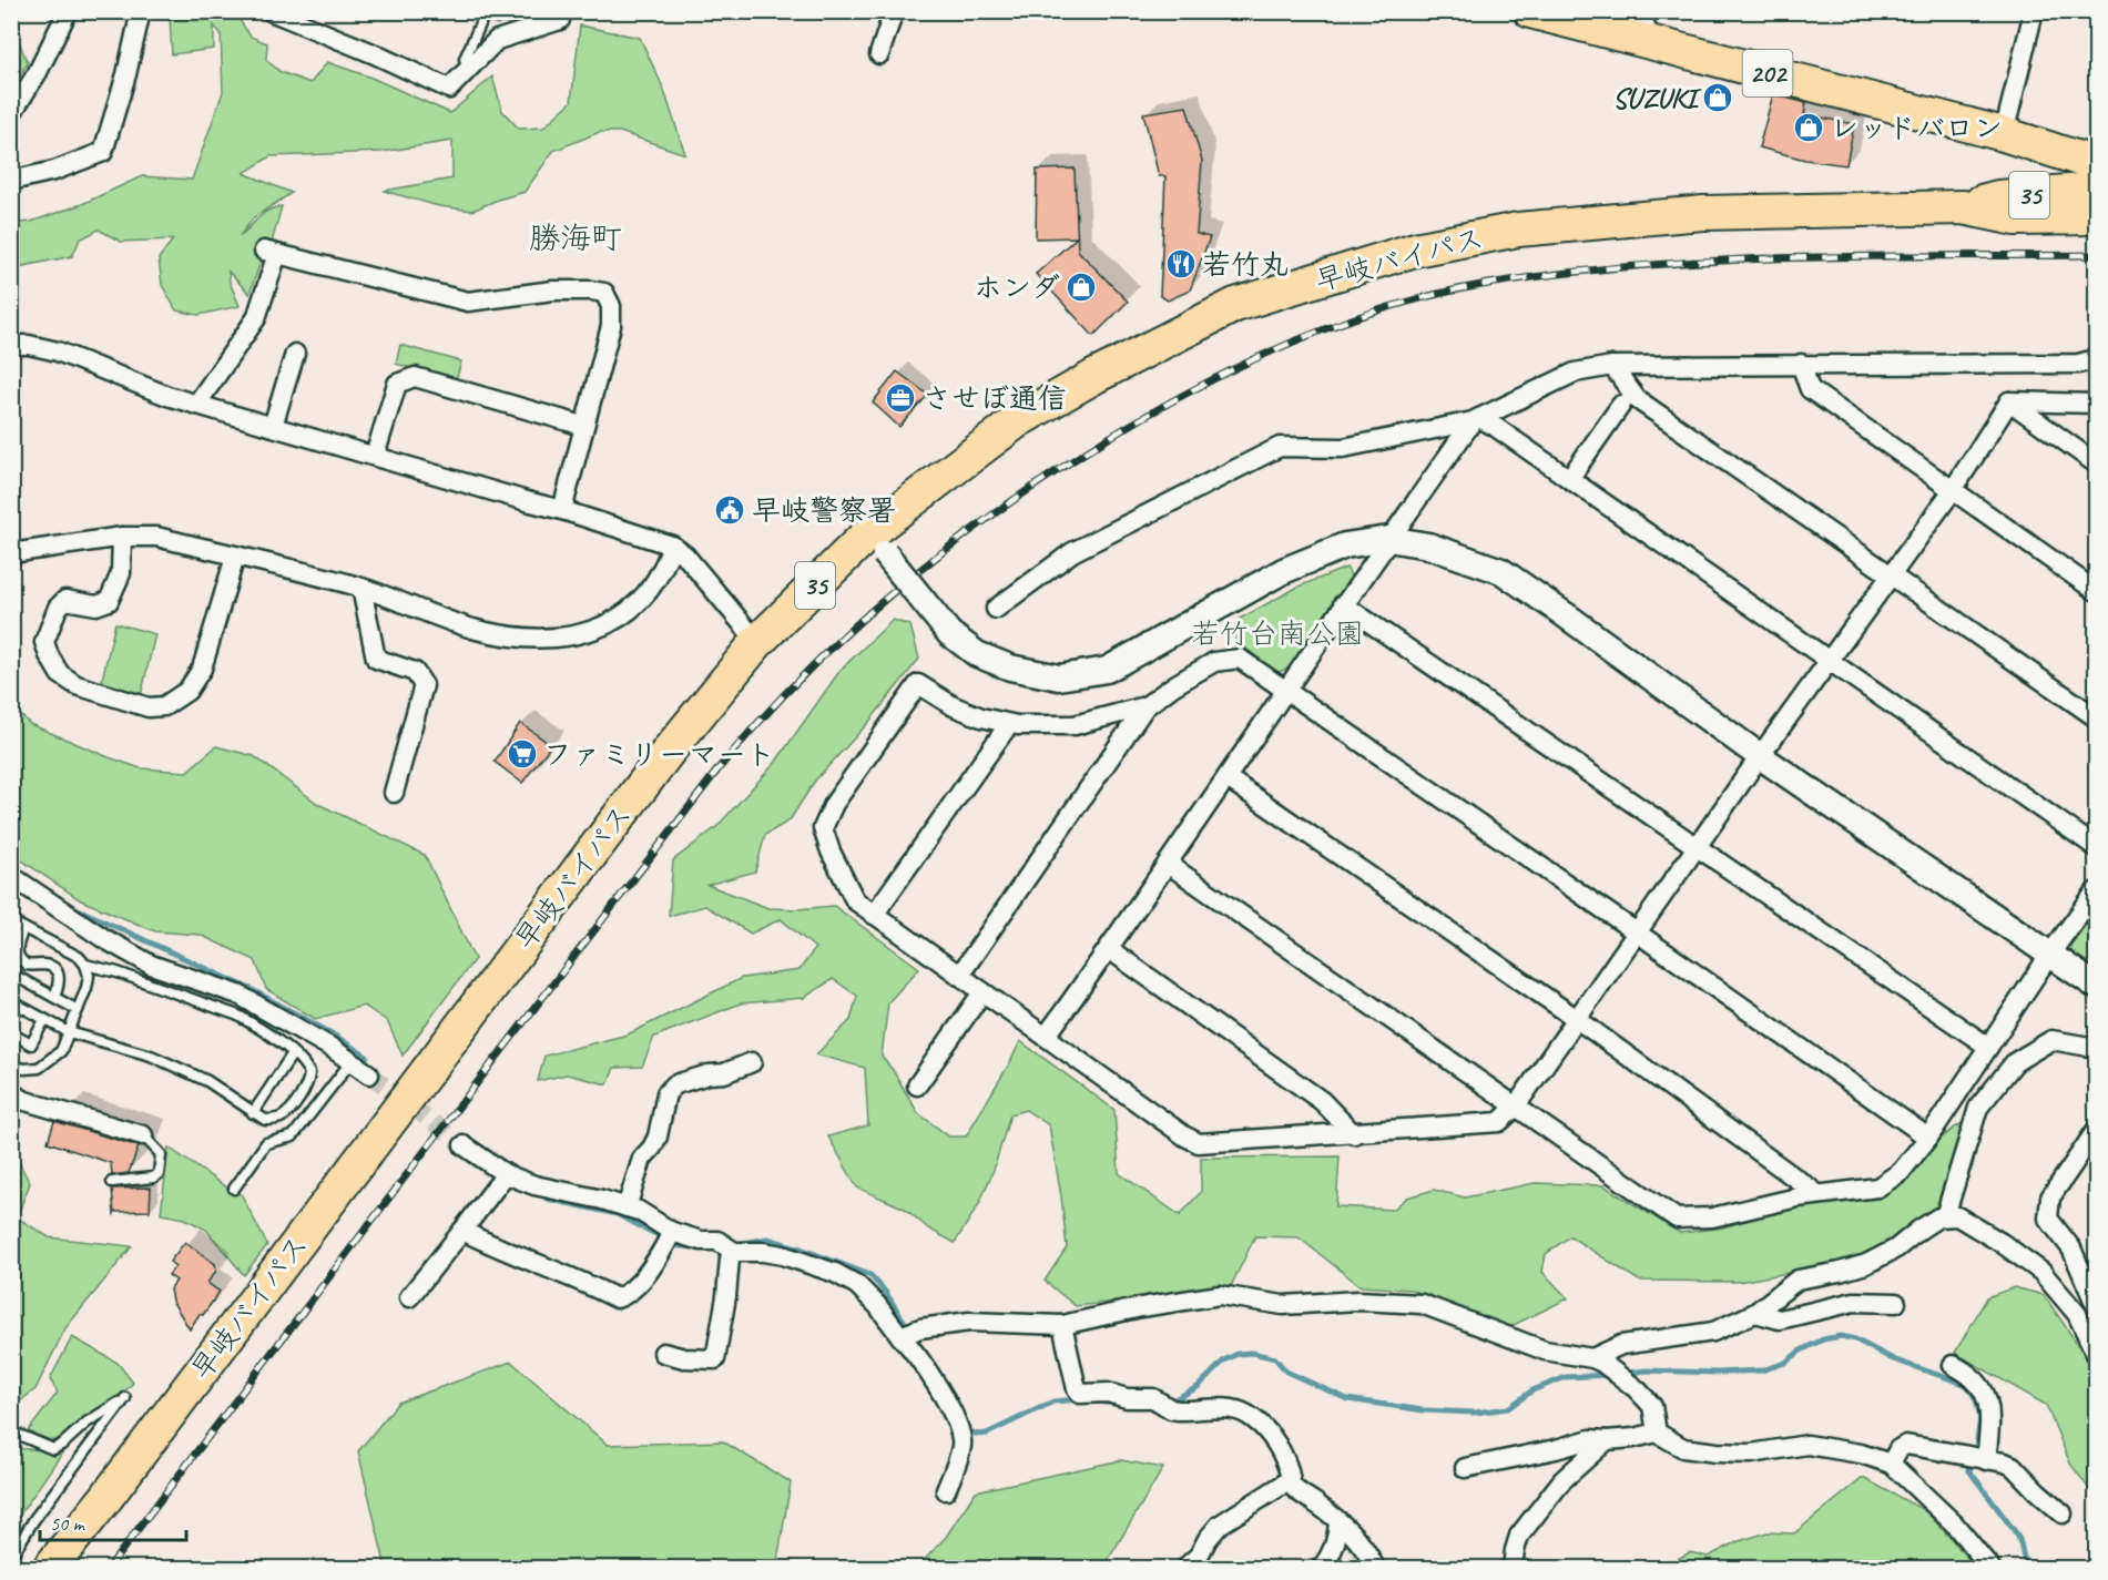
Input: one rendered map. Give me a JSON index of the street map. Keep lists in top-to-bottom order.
{
  "streets": {
    "highway": ["202", "35", "早岐バイパス"]
  },
  "districts": ["勝海町"],
  "parks": ["若竹台南公園"],
  "places": {
    "shop": ["SUZUKI", "レッドバロン", "ホンダ"],
    "restaurant": ["若竹丸"],
    "office": ["させぼ通信"],
    "public building": ["早岐警察署"],
    "supermarket": ["ファミリーマート"]
  },
  "scale_bar": "50 m"
}
